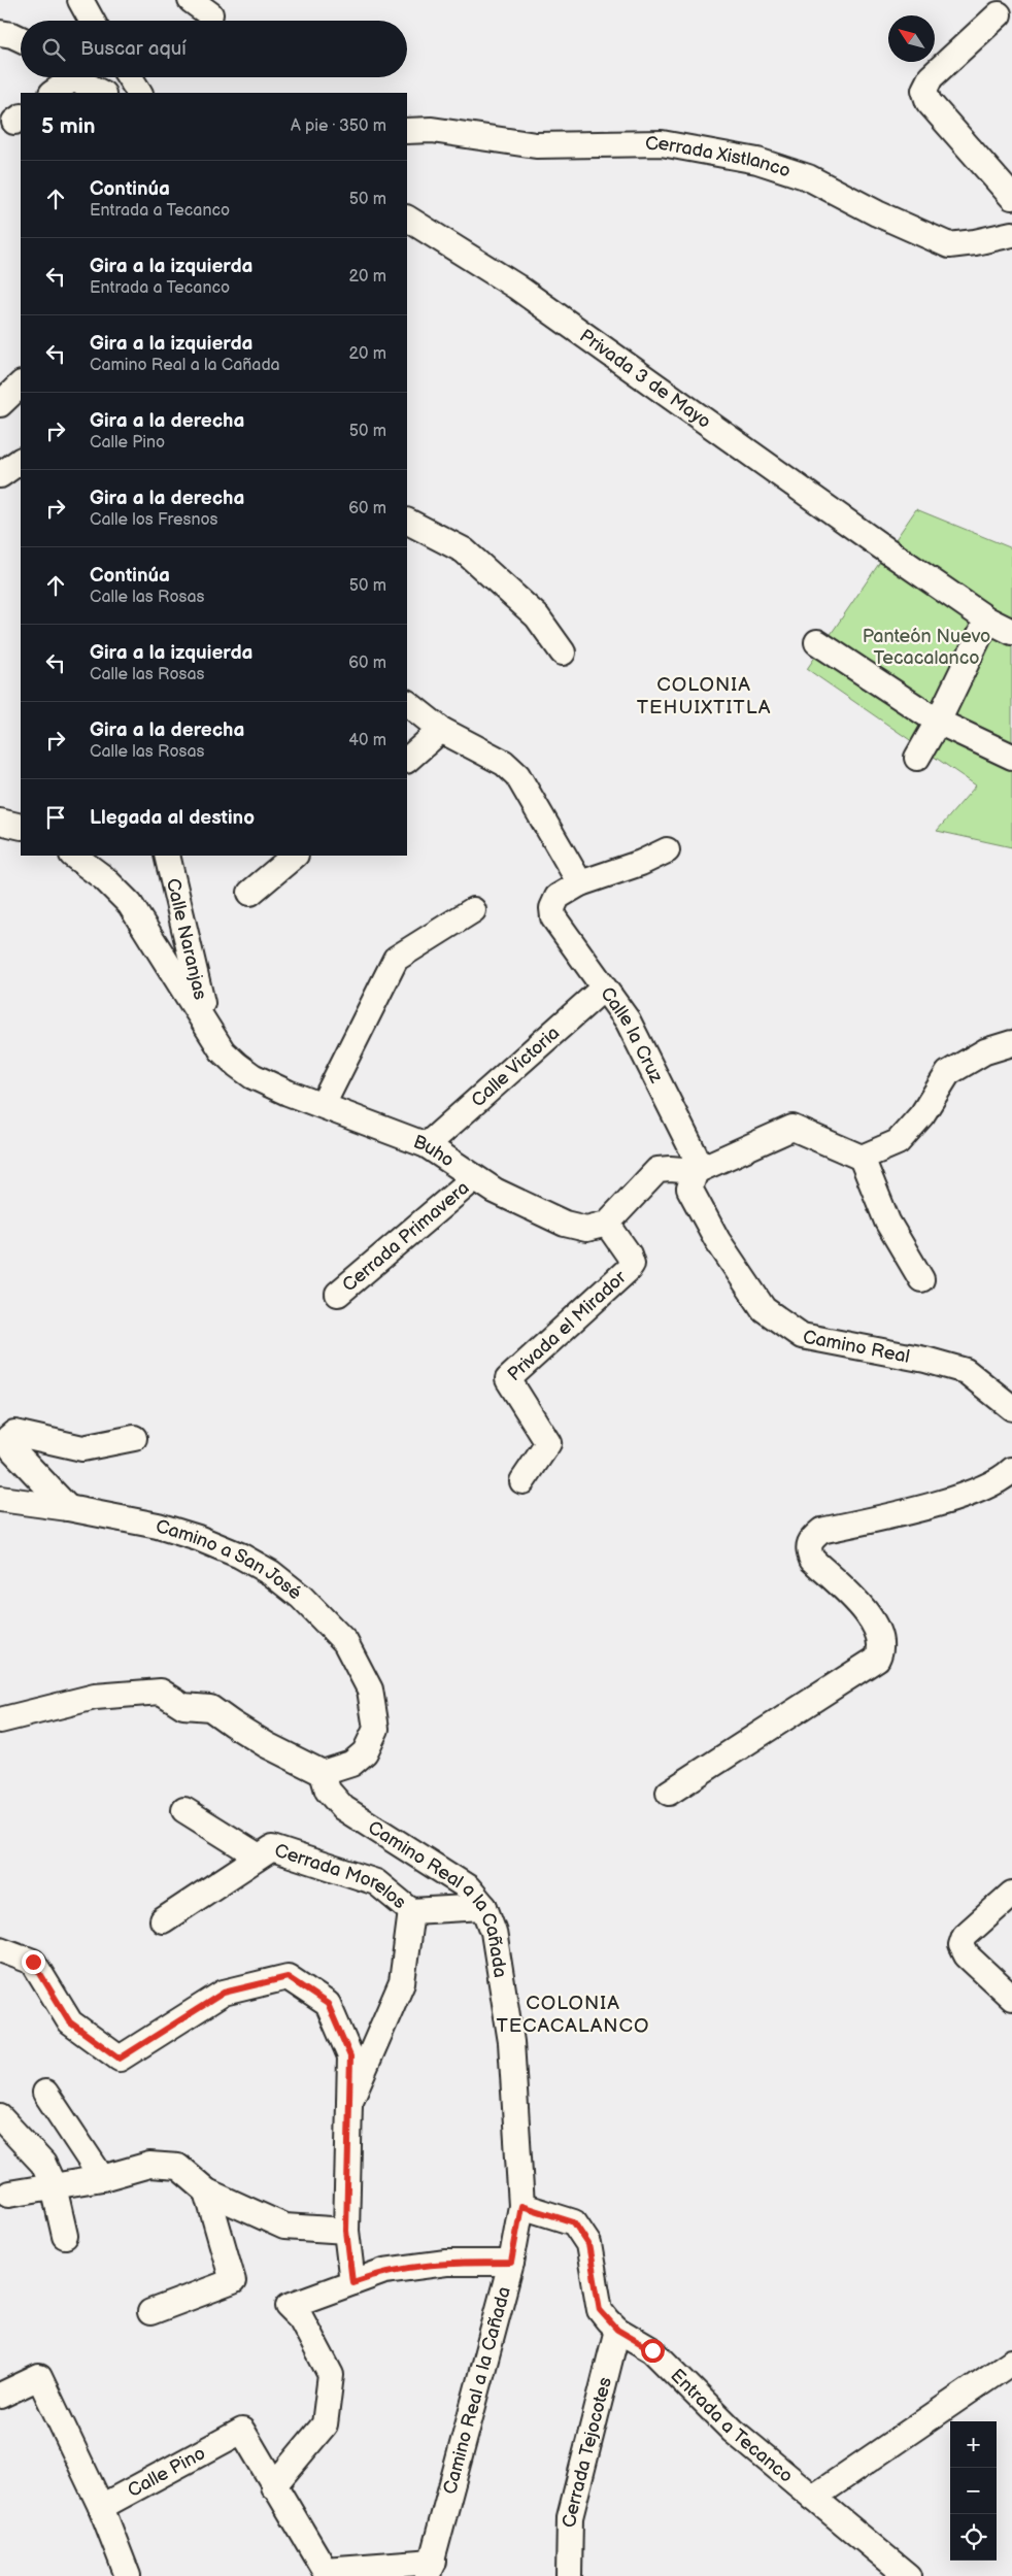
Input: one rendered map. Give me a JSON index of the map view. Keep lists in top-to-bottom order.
{
  "streets": {
    "street": [
      "Cerrada Xistlanco",
      "Privada 3 de Mayo",
      "Calle Naranjas",
      "Calle la Cruz",
      "Calle Victoria",
      "Buho",
      "Cerrada Primavera",
      "Privada el Mirador",
      "Camino Real",
      "Camino a San José",
      "Cerrada Morelos",
      "Camino Real a la Cañada",
      "Entrada a Tecanco",
      "Cerrada Tejocotes",
      "Calle Pino"
    ]
  },
  "crossings": [
    ["Calle Naranjas", "Buho"],
    ["Calle la Cruz", "Calle Victoria"],
    ["Calle la Cruz", "Camino Real"],
    ["Calle Victoria", "Buho"],
    ["Buho", "Cerrada Primavera"],
    ["Buho", "Privada el Mirador"],
    ["Camino a San José", "Camino Real a la Cañada"],
    ["Camino Real a la Cañada", "Entrada a Tecanco"],
    ["Camino Real a la Cañada", "Calle Pino"],
    ["Entrada a Tecanco", "Cerrada Tejocotes"]
  ],
  "districts": ["COLONIA TEHUIXTITLA", "COLONIA TECACALANCO"],
  "parks": ["Panteón Nuevo Tecacalanco"],
  "north": "top left",
  "page": {
    "search": "Buscar aquí",
    "heading": ["5 min", "A pie · 350 m"],
    "list": [
      ["Continúa", "Entrada a Tecanco", "50 m"],
      ["Gira a la izquierda", "Entrada a Tecanco", "20 m"],
      ["Gira a la izquierda", "Camino Real a la Cañada", "20 m"],
      ["Gira a la derecha", "Calle Pino", "50 m"],
      ["Gira a la derecha", "Calle los Fresnos", "60 m"],
      ["Continúa", "Calle las Rosas", "50 m"],
      ["Gira a la izquierda", "Calle las Rosas", "60 m"],
      ["Gira a la derecha", "Calle las Rosas", "40 m"],
      "Llegada al destino"
    ],
    "map_buttons": ["+", "−"]
  }
}
